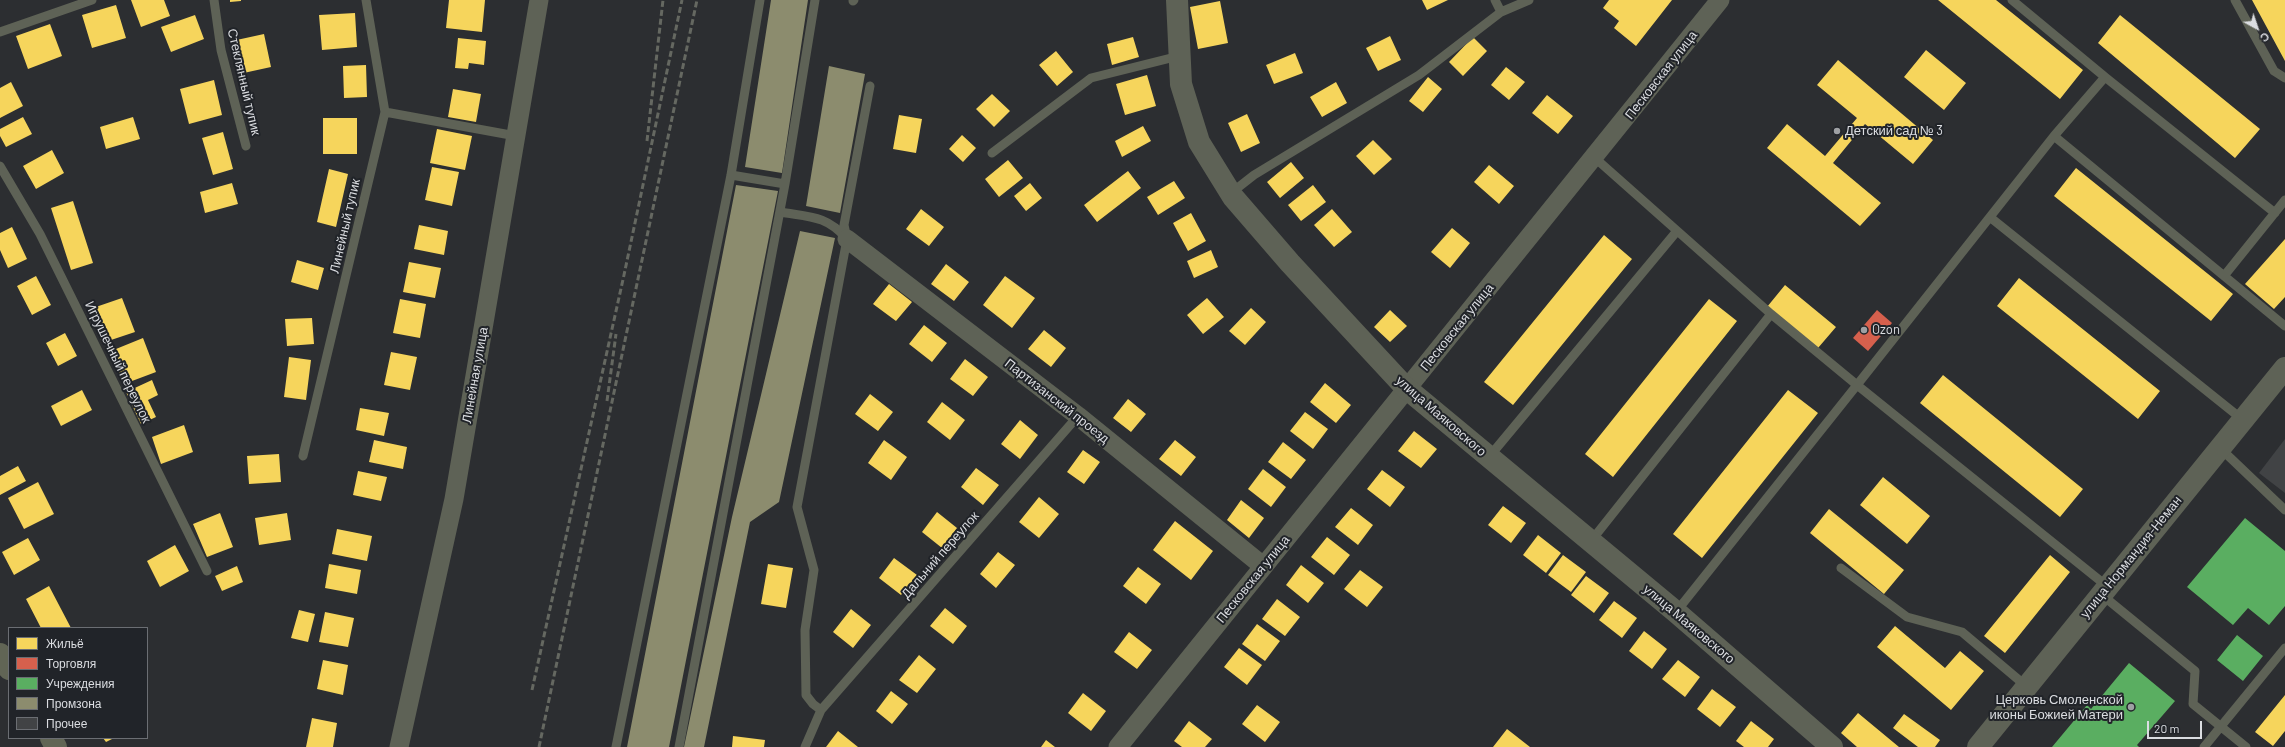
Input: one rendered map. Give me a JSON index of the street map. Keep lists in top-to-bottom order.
{
  "streets": {
    "street": [
      "Песковская улица",
      "Линейная улица",
      "Партизанский проезд",
      "улица Маяковского",
      "улица Нормандия-Неман"
    ],
    "lane": [
      "Стеклянный тупик",
      "Линейный тупик",
      "Игрушечный переулок",
      "Дальний переулок"
    ]
  },
  "crossings": [
    ["Песковская улица", "Партизанский проезд"],
    ["Песковская улица", "улица Маяковского"],
    ["Партизанский проезд", "Дальний переулок"]
  ],
  "places": ["Детский сад № 3", "Ozon", "Церковь Смоленской иконы Божией Матери"],
  "legend": [
    "Жильё",
    "Торговля",
    "Учреждения",
    "Промзона",
    "Прочее"
  ],
  "scale_bar": "20 m",
  "north": "bottom right"
}
